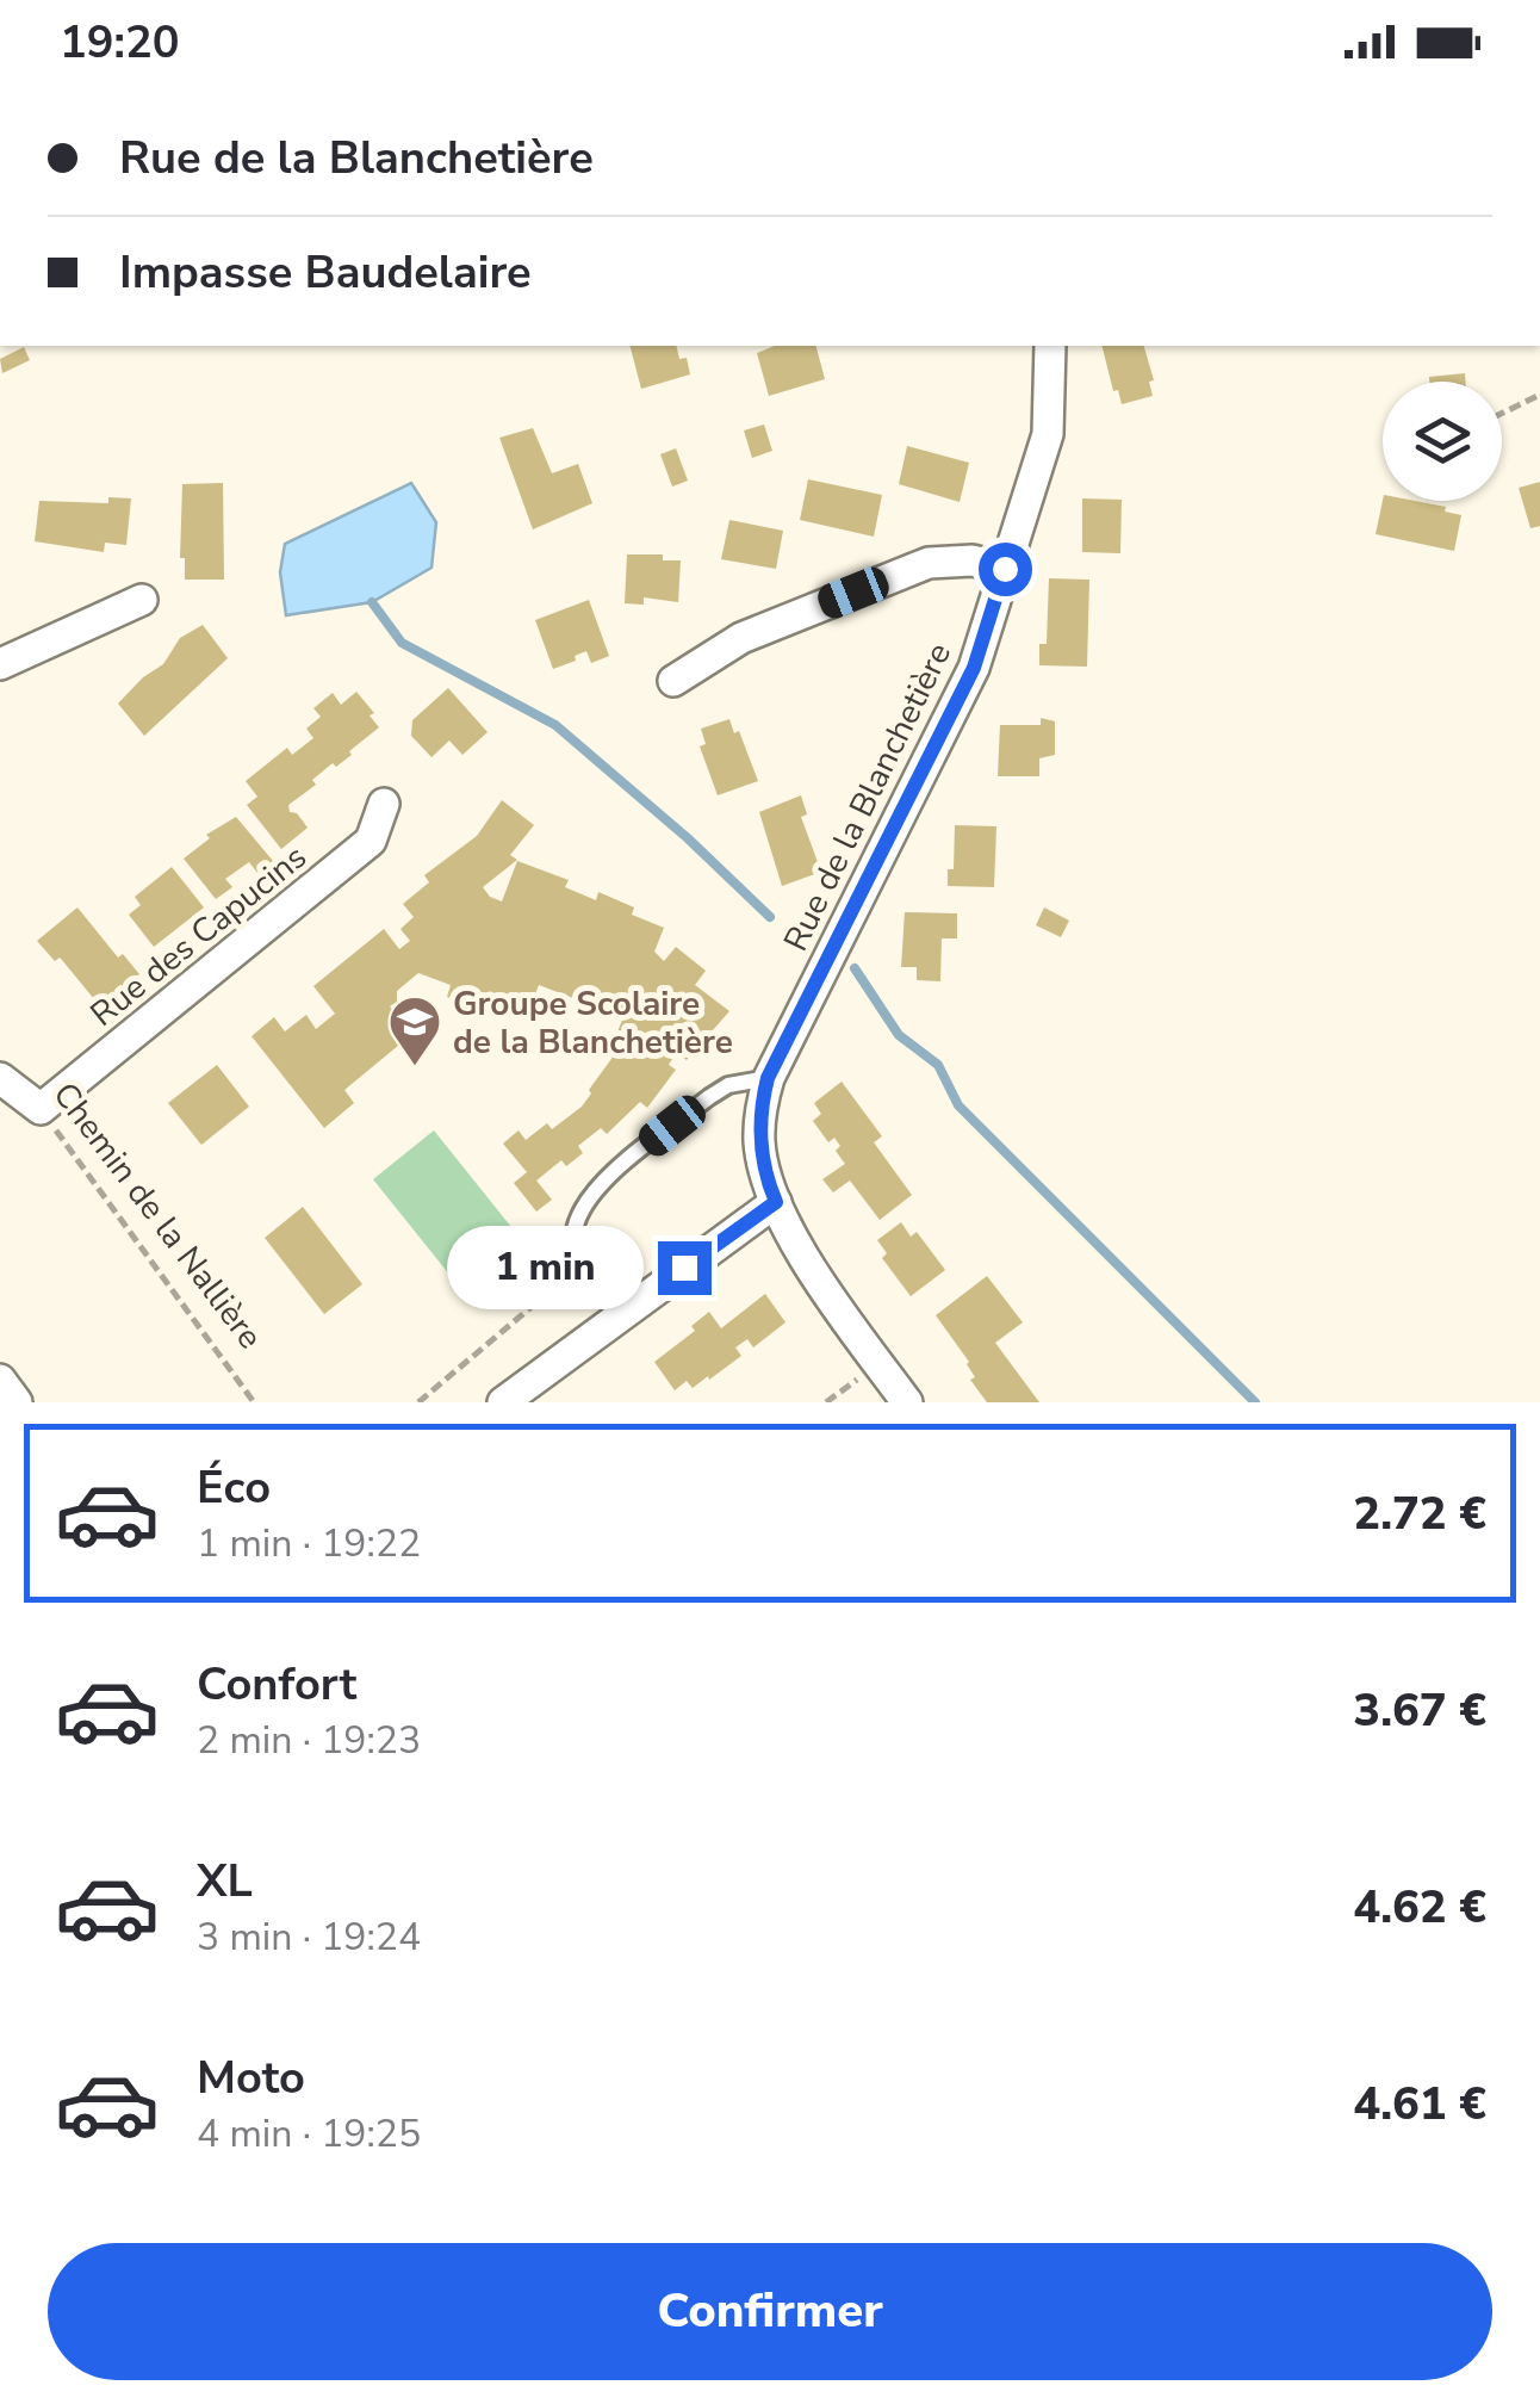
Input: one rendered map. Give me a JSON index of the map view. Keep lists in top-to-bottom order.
{
  "streets": {
    "street": ["Rue de la Blanchetière", "Rue des Capucins", "Chemin de la Nallière"]
  },
  "crossings": [
    ["Rue des Capucins", "Chemin de la Nallière"]
  ],
  "places": {
    "school or university": ["Groupe Scolaire de la Blanchetière"]
  },
  "page": {
    "status": "19:20",
    "banner": ["Rue de la Blanchetière", "Impasse Baudelaire"],
    "bubble": "1 min",
    "list": [
      {
        "name": "Éco",
        "note": "1 min · 19:22",
        "value": "2.72 €"
      },
      {
        "name": "Confort",
        "note": "2 min · 19:23",
        "value": "3.67 €"
      },
      {
        "name": "XL",
        "note": "3 min · 19:24",
        "value": "4.62 €"
      },
      {
        "name": "Moto",
        "note": "4 min · 19:25",
        "value": "4.61 €"
      }
    ],
    "buttons": "Confirmer"
  }
}
